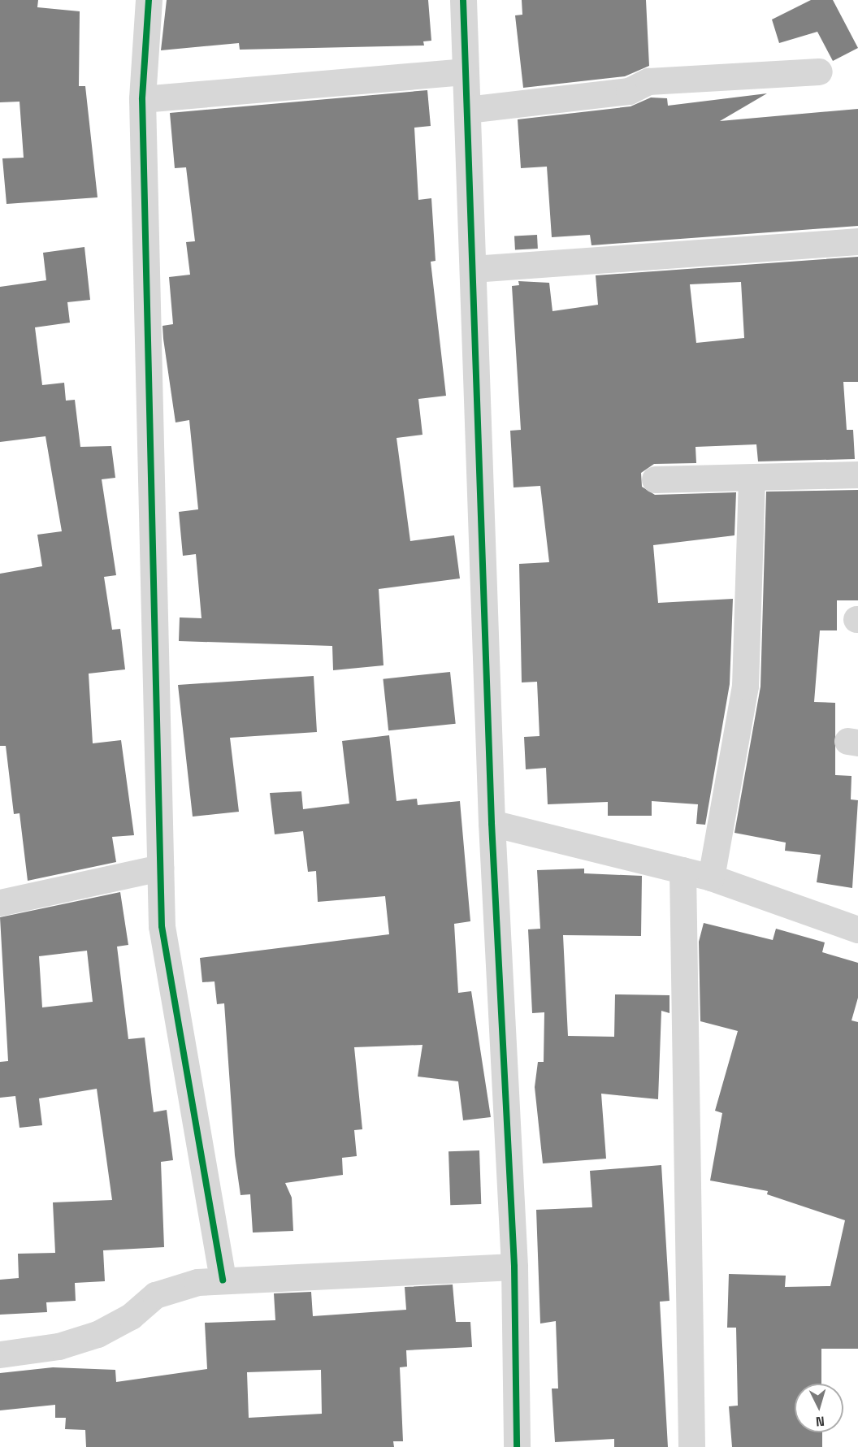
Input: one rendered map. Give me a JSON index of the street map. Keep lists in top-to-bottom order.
{
  "north": "bottom"
}
